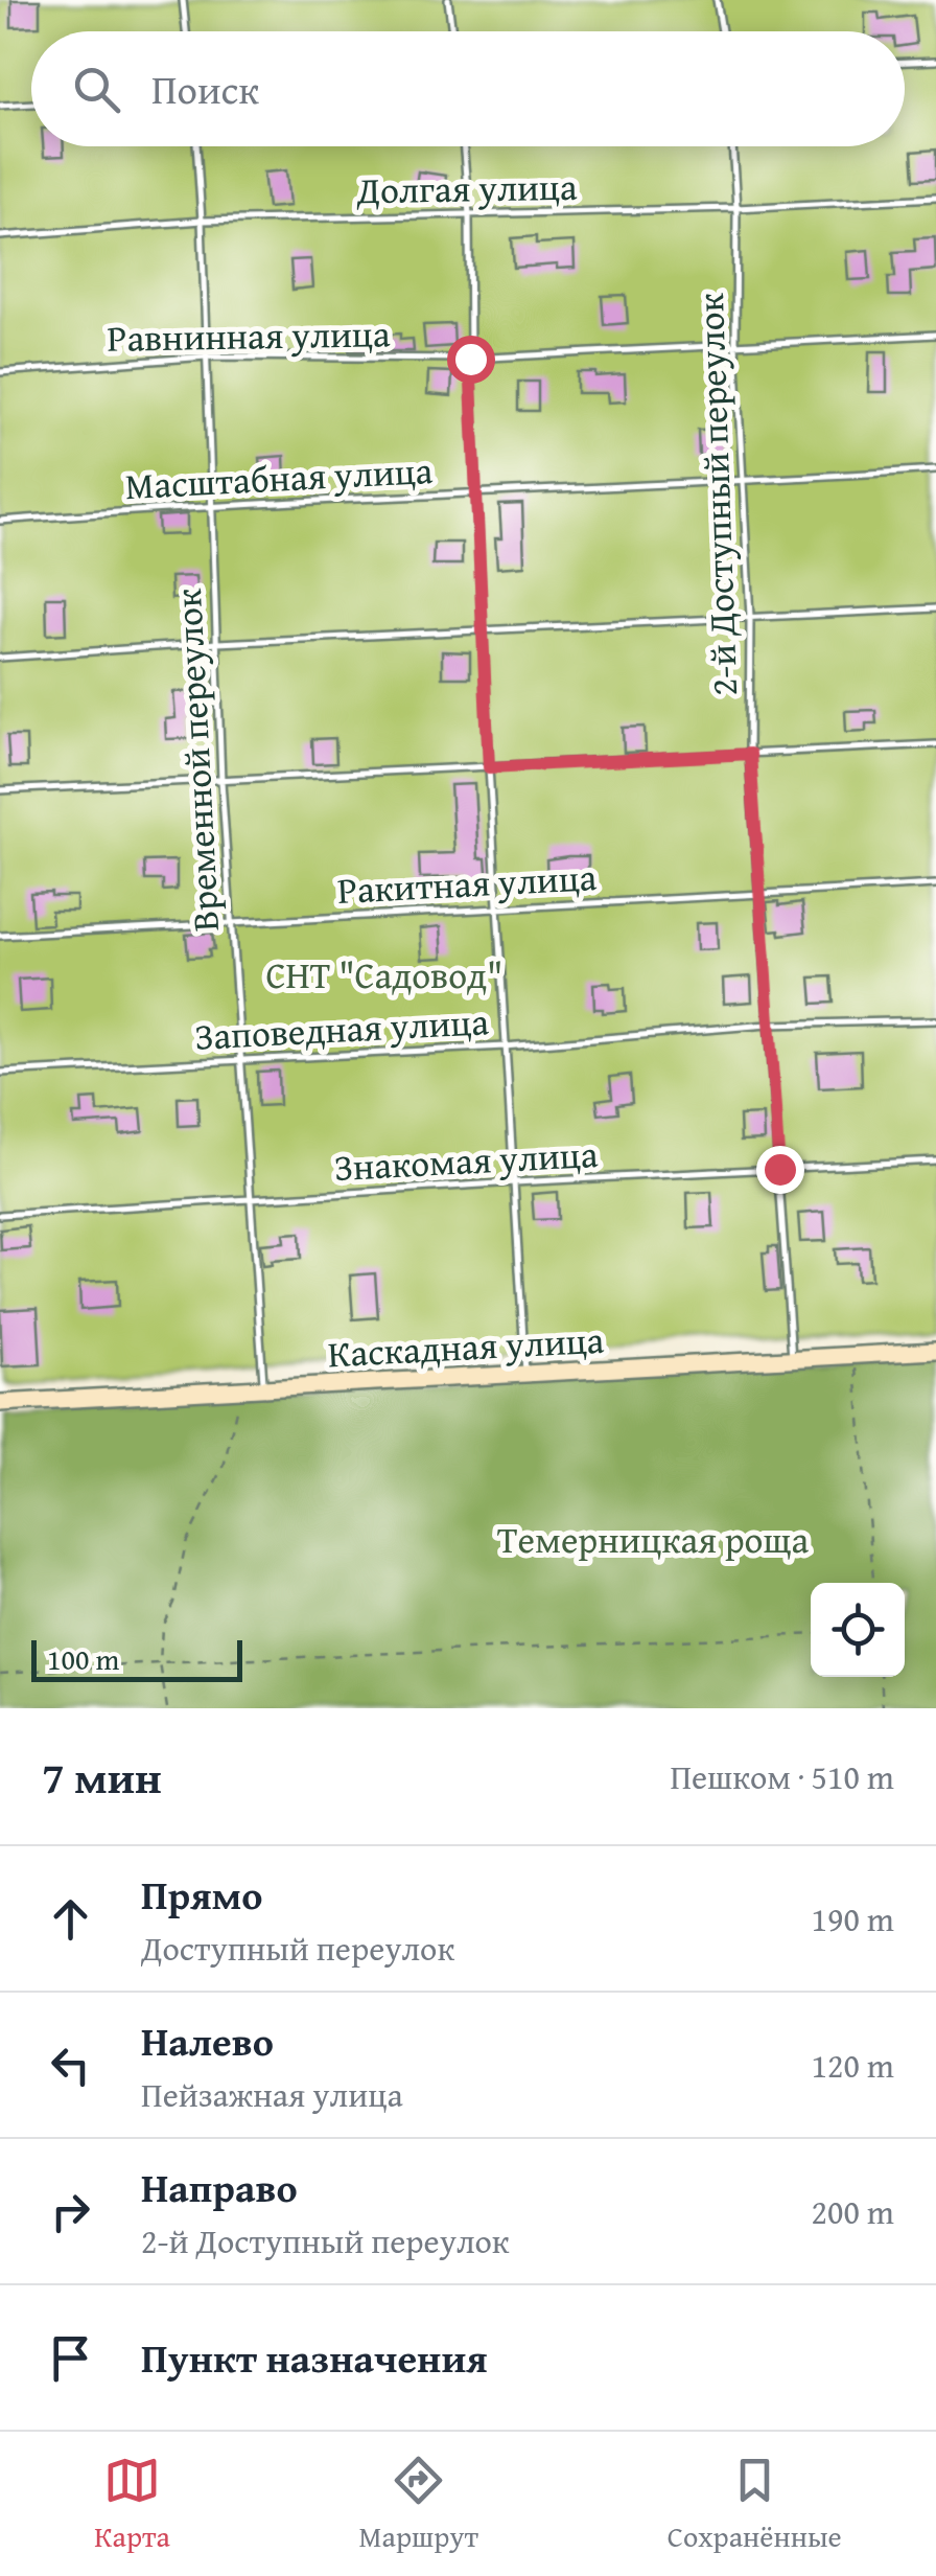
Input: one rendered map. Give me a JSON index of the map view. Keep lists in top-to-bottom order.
{
  "streets": {
    "street": ["Каскадная улица"],
    "lane": [
      "Долгая улица",
      "Равнинная улица",
      "Масштабная улица",
      "2-й Доступный переулок",
      "Временной переулок",
      "Ракитная улица",
      "Заповедная улица",
      "Знакомая улица"
    ]
  },
  "crossings": [
    ["Долгая улица", "2-й Доступный переулок"],
    ["Долгая улица", "Временной переулок"],
    ["Равнинная улица", "2-й Доступный переулок"],
    ["Равнинная улица", "Временной переулок"],
    ["Масштабная улица", "2-й Доступный переулок"],
    ["Масштабная улица", "Временной переулок"],
    ["2-й Доступный переулок", "Ракитная улица"],
    ["2-й Доступный переулок", "Заповедная улица"],
    ["2-й Доступный переулок", "Знакомая улица"],
    ["2-й Доступный переулок", "Каскадная улица"],
    ["Временной переулок", "Ракитная улица"],
    ["Временной переулок", "Заповедная улица"],
    ["Временной переулок", "Знакомая улица"],
    ["Временной переулок", "Каскадная улица"]
  ],
  "parks": ["СНТ \"Садовод\"", "Темерницкая роща"],
  "scale_bar": "100 m",
  "page": {
    "search": "Поиск",
    "scale": "100 m",
    "heading": ["7 мин", "Пешком · 510 m"],
    "list": [
      ["Прямо", "Доступный переулок", "190 m"],
      ["Налево", "Пейзажная улица", "120 m"],
      ["Направо", "2-й Доступный переулок", "200 m"],
      "Пункт назначения"
    ],
    "nav": ["Карта", "Маршрут", "Сохранённые"]
  }
}
